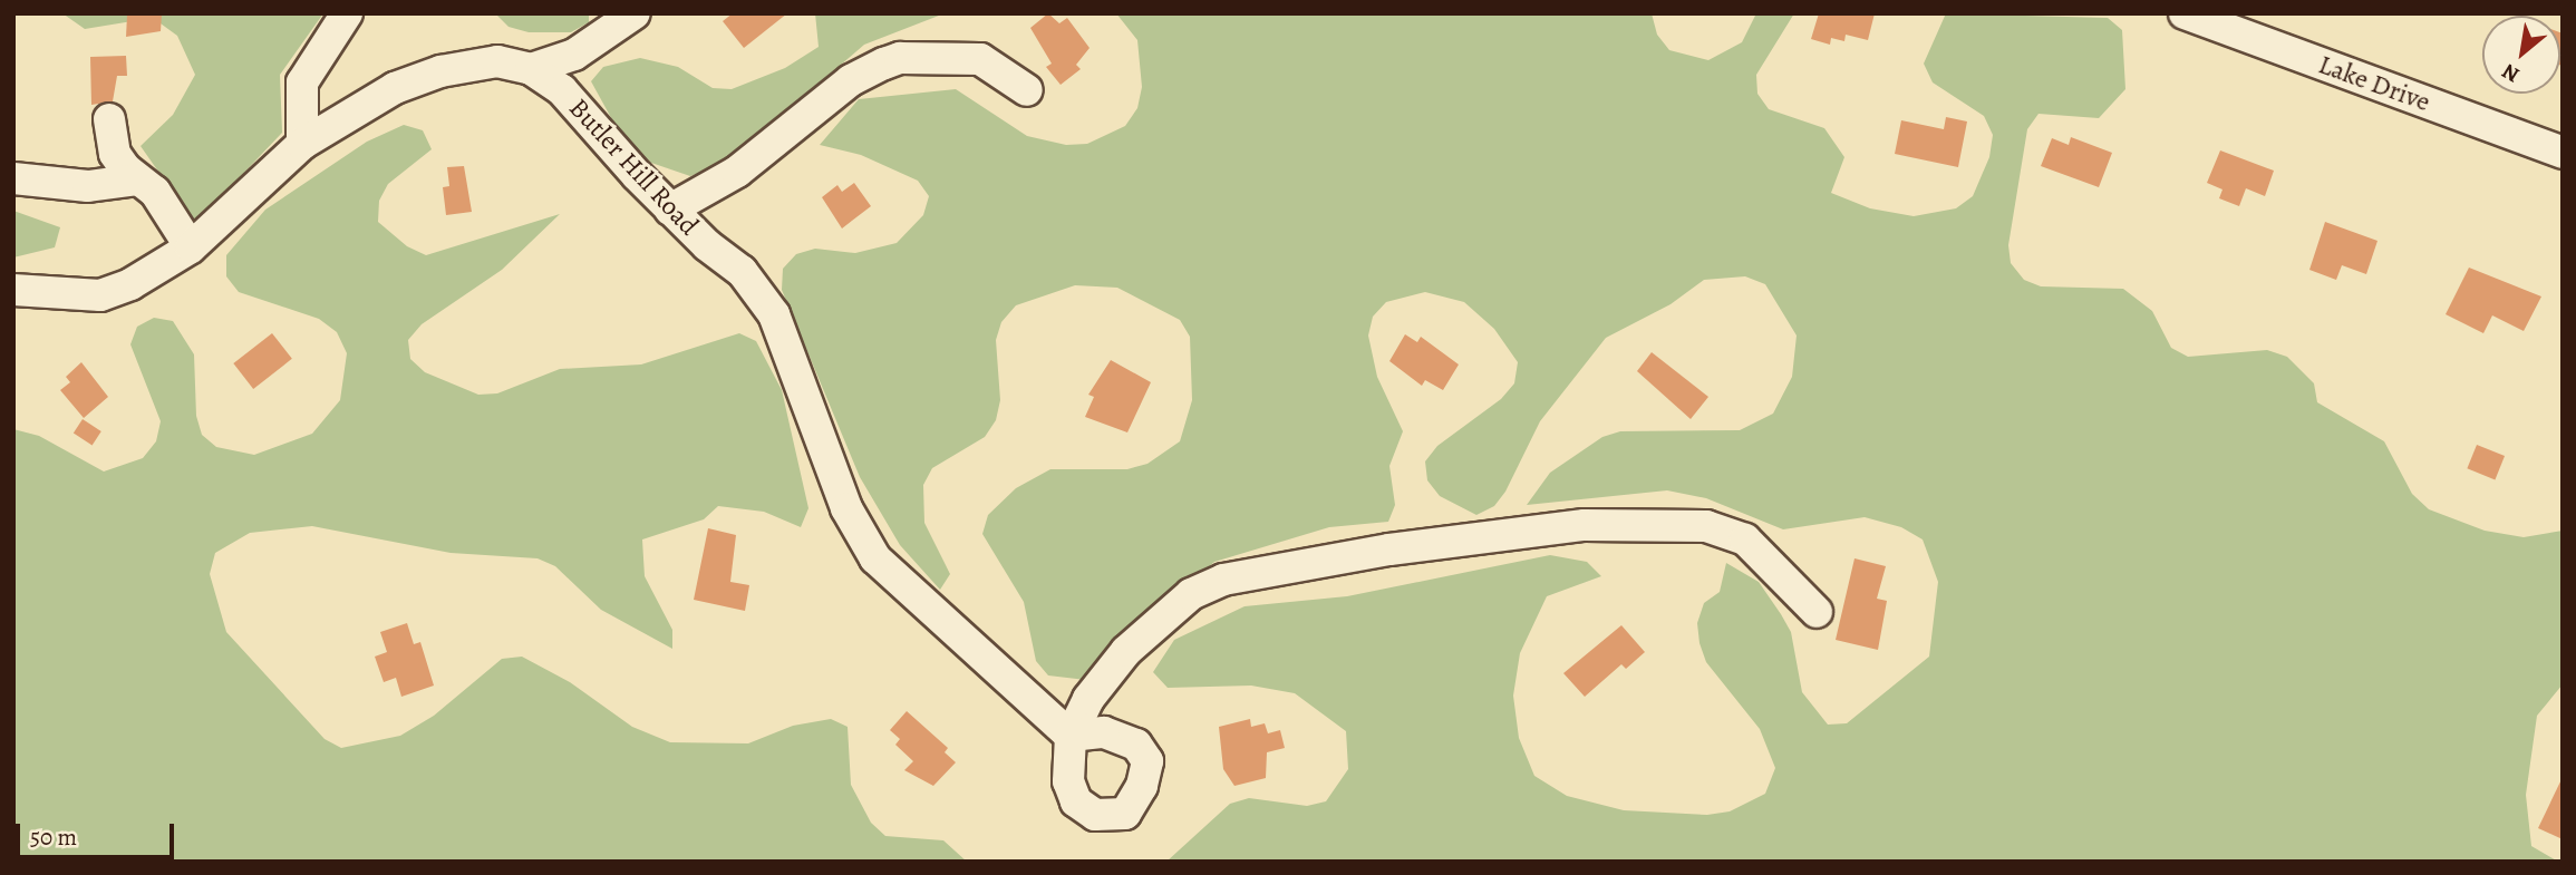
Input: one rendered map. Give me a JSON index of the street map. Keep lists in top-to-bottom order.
{
  "streets": {
    "street": ["Lake Drive", "Butler Hill Road"]
  },
  "scale_bar": "50 m",
  "north": "bottom left"
}
